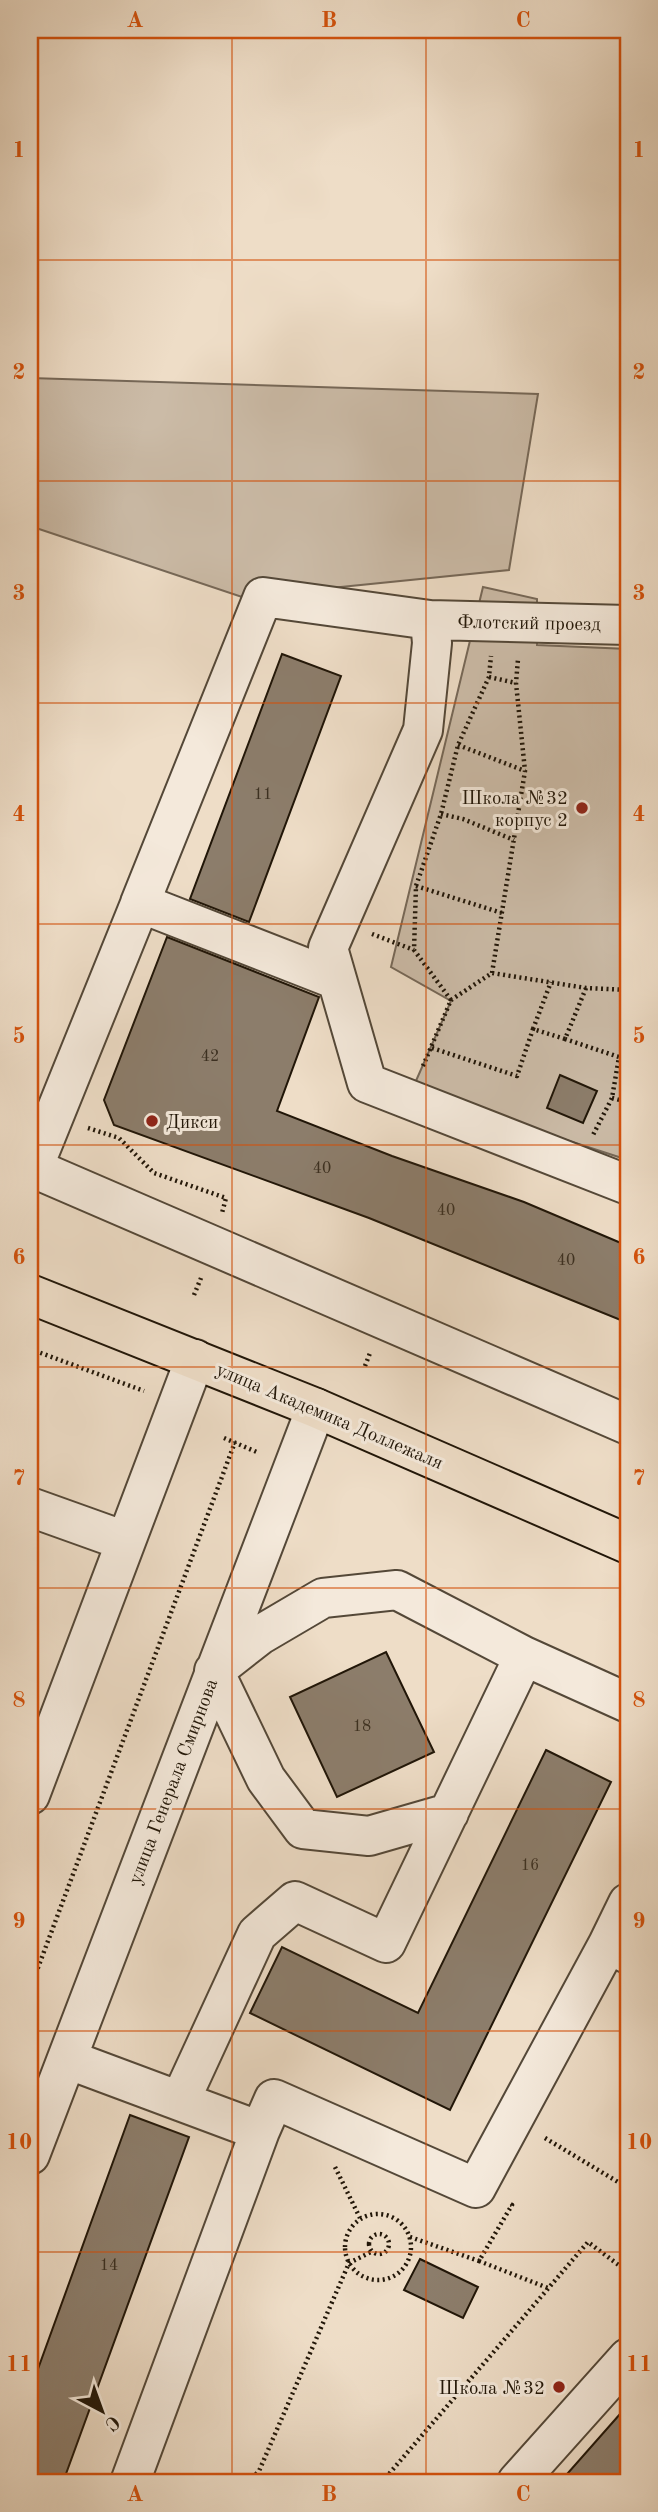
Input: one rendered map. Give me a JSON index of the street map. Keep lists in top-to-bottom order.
{
  "streets": {
    "main road": ["улица Академика Доллежаля"],
    "street": ["Флотский проезд", "улица Генерала Смирнова"]
  },
  "crossings": [
    ["улица Академика Доллежаля", "улица Генерала Смирнова"]
  ],
  "places": ["Школа №32 корпус 2", "Дикси", "Школа №32"],
  "house_numbers": [
    "11",
    "42",
    "40",
    "40",
    "40",
    "18",
    "16",
    "14"
  ],
  "north": "bottom right",
  "grid": {
    "columns": ["A", "B", "C"],
    "rows": [
      "1",
      "2",
      "3",
      "4",
      "5",
      "6",
      "7",
      "8",
      "9",
      "10",
      "11"
    ]
  }
}
